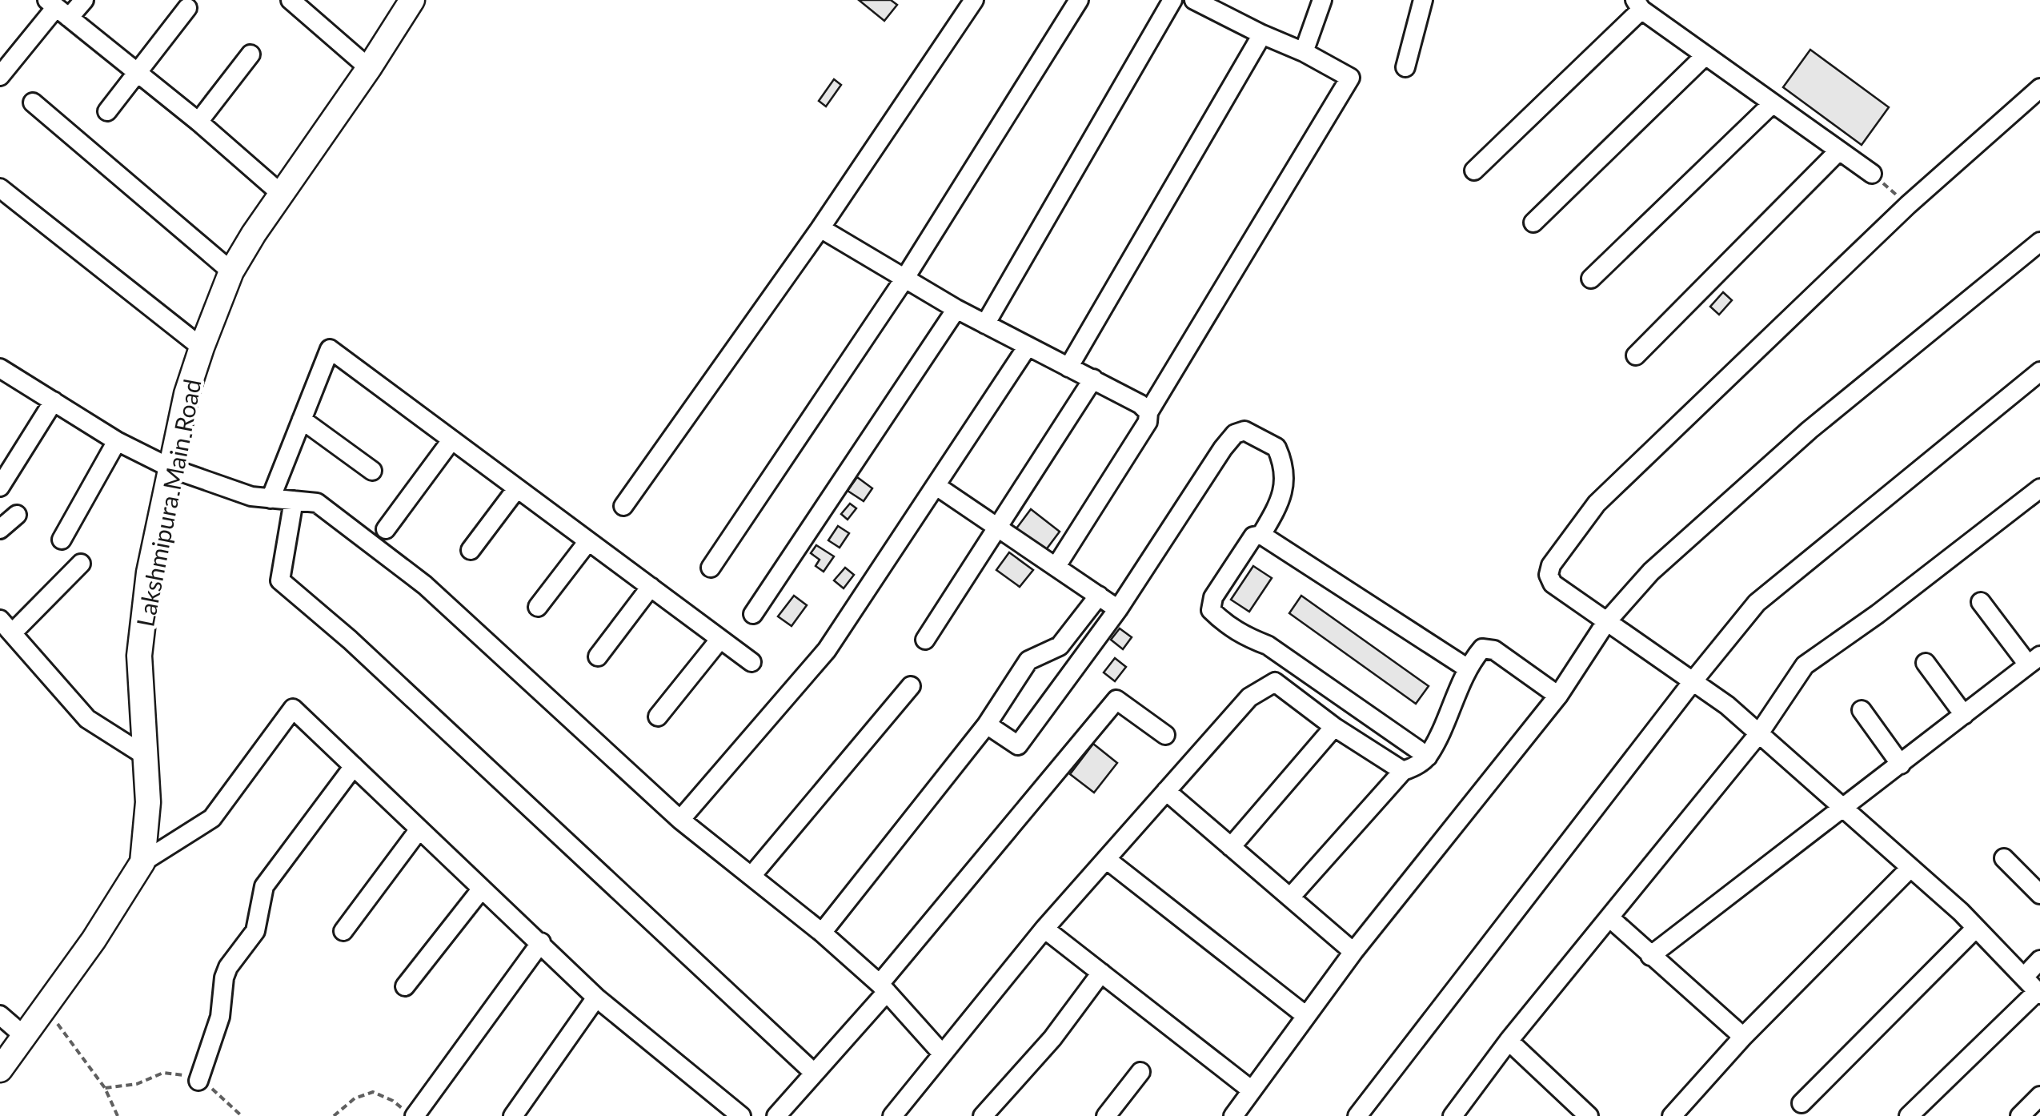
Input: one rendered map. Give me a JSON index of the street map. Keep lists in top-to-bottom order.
{
  "streets": {
    "main road": ["Lakshmipura Main Road"]
  }
}
